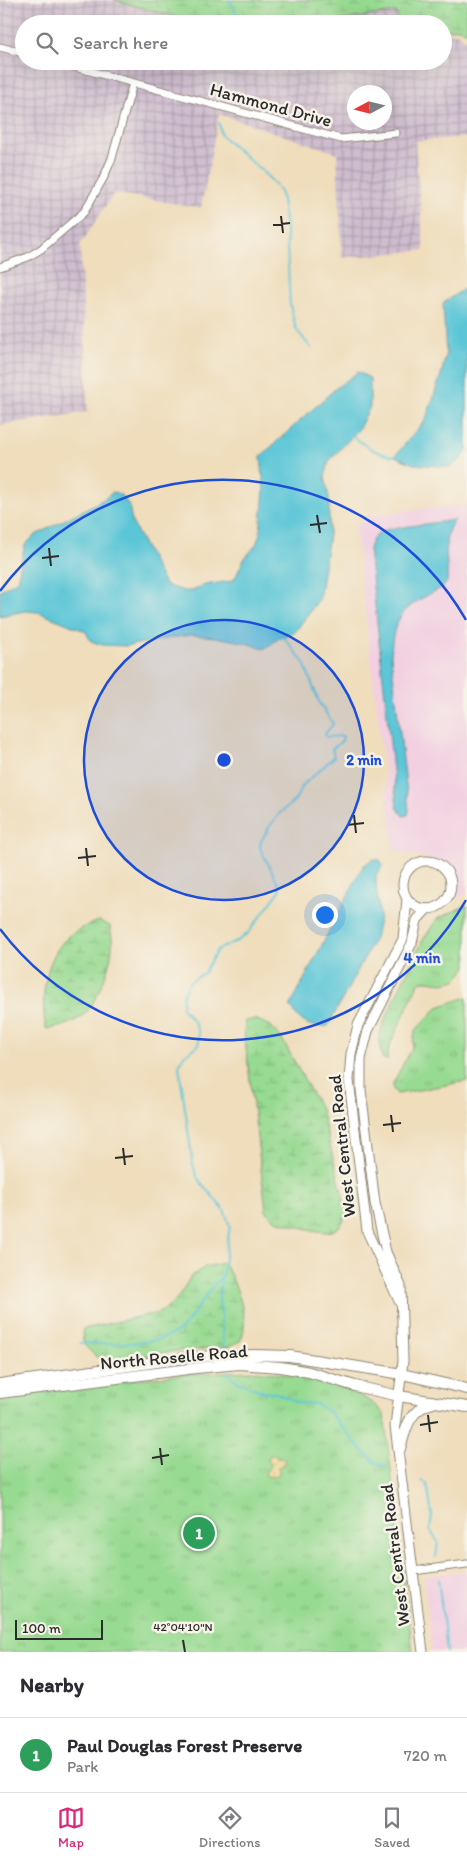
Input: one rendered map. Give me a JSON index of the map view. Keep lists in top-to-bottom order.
{
  "streets": {
    "main road": ["North Roselle Road"],
    "street": ["Hammond Drive", "West Central Road"]
  },
  "crossings": [
    ["West Central Road", "North Roselle Road"]
  ],
  "scale_bar": "100 m",
  "north": "left",
  "page": {
    "search": "Search here",
    "pins": "1",
    "scale": "100 m",
    "heading": "Nearby",
    "list": [
      {
        "mark": "1",
        "name": "Paul Douglas Forest Preserve",
        "note": "Park",
        "value": "720 m"
      }
    ],
    "nav": ["Map", "Directions", "Saved"]
  },
  "coordinates": ["42°04'10\"N"],
  "rings": ["2 min", "4 min"]
}
